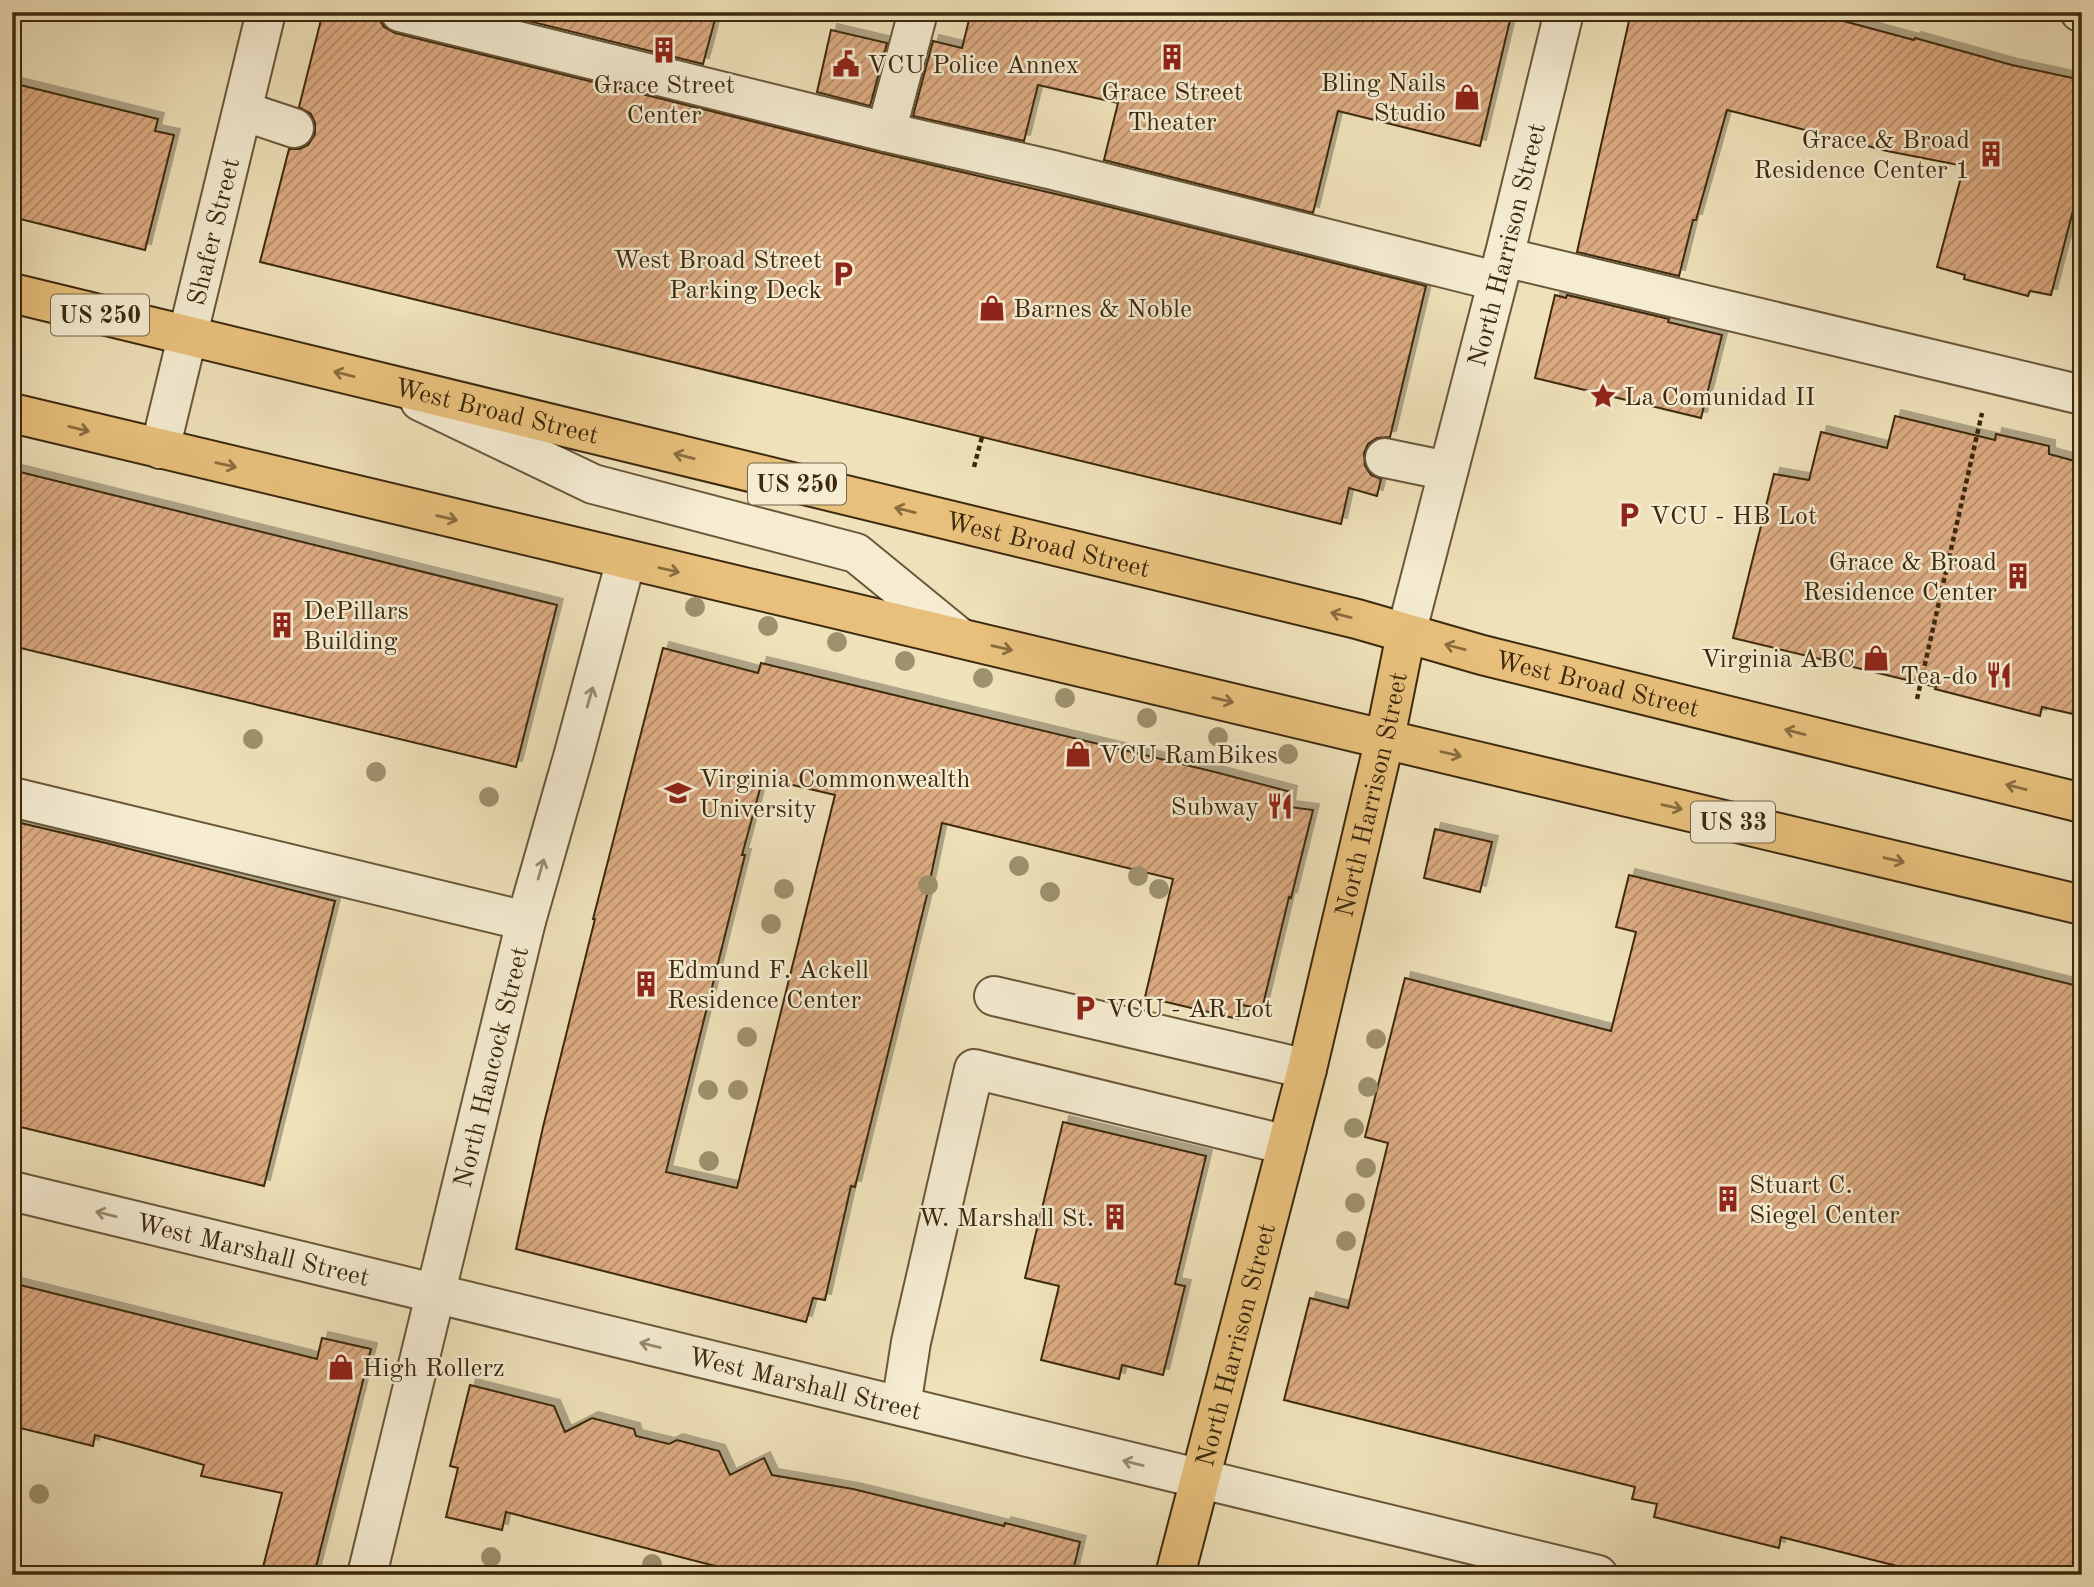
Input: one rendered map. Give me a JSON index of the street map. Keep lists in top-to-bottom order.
{
  "streets": {
    "main road": [
      "North Harrison Street",
      "US 250",
      "West Broad Street",
      "US 33"
    ],
    "street": ["Shafer Street", "North Hancock Street", "West Marshall Street"]
  },
  "crossings": [
    ["Shafer Street", "West Broad Street"],
    ["North Harrison Street", "West Broad Street"],
    ["North Harrison Street", "US 33"],
    ["North Harrison Street", "West Marshall Street"],
    ["North Hancock Street", "West Marshall Street"]
  ],
  "one_way": ["North Hancock Street", "West Marshall Street"],
  "places": {
    "building": [
      "Grace Street Center",
      "Grace Street Theater",
      "Grace & Broad Residence Center 1",
      "Grace & Broad Residence Center",
      "DePillars Building",
      "Edmund F. Ackell Residence Center",
      "Stuart C. Siegel Center",
      "W. Marshall St."
    ],
    "public building": ["VCU Police Annex"],
    "shop": [
      "Bling Nails Studio",
      "Barnes & Noble",
      "Virginia ABC",
      "VCU RamBikes",
      "High Rollerz"
    ],
    "parking": ["West Broad Street Parking Deck", "VCU - HB Lot", "VCU - AR Lot"],
    "place": ["La Comunidad II"],
    "restaurant": ["Tea-do", "Subway"],
    "school or university": ["Virginia Commonwealth University"]
  }
}
